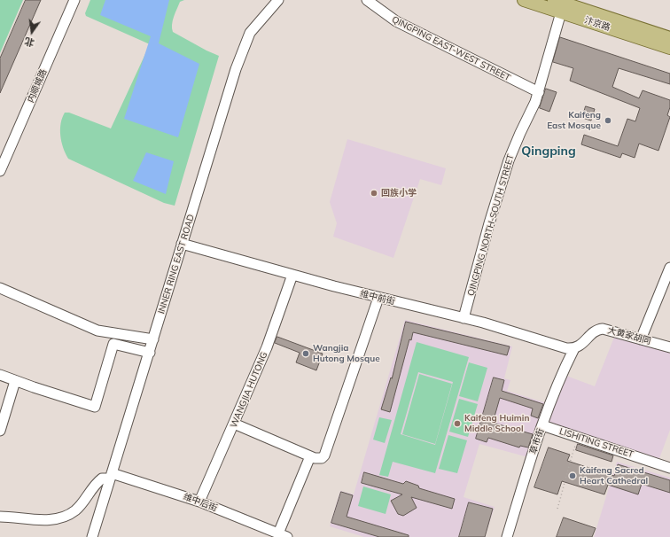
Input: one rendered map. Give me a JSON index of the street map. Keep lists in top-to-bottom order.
{
  "streets": {
    "main road": ["汴京路"],
    "street": [
      "QINGPING EAST-WEST STREET",
      "内顺城路",
      "QINGPING NORTH-SOUTH STREET",
      "INNER RING EAST ROAD",
      "维中前街",
      "大黄家胡同",
      "WANGJIA HUTONG",
      "草市街",
      "LISHITING STREET",
      "维中后街"
    ]
  },
  "crossings": [
    ["汴京路", "QINGPING NORTH-SOUTH STREET"],
    ["QINGPING EAST-WEST STREET", "QINGPING NORTH-SOUTH STREET"],
    ["QINGPING NORTH-SOUTH STREET", "维中前街"],
    ["INNER RING EAST ROAD", "维中前街"],
    ["INNER RING EAST ROAD", "维中后街"],
    ["维中前街", "大黄家胡同"],
    ["维中前街", "WANGJIA HUTONG"],
    ["维中前街", "草市街"],
    ["大黄家胡同", "草市街"],
    ["WANGJIA HUTONG", "维中后街"],
    ["草市街", "LISHITING STREET"]
  ],
  "districts": ["Qingping"],
  "places": [
    "Kaifeng East Mosque",
    "回族小学",
    "Wangjia Hutong Mosque",
    "Kaifeng Huimin Middle School",
    "Kaifeng Sacred Heart Cathedral"
  ],
  "north": "bottom"
}
